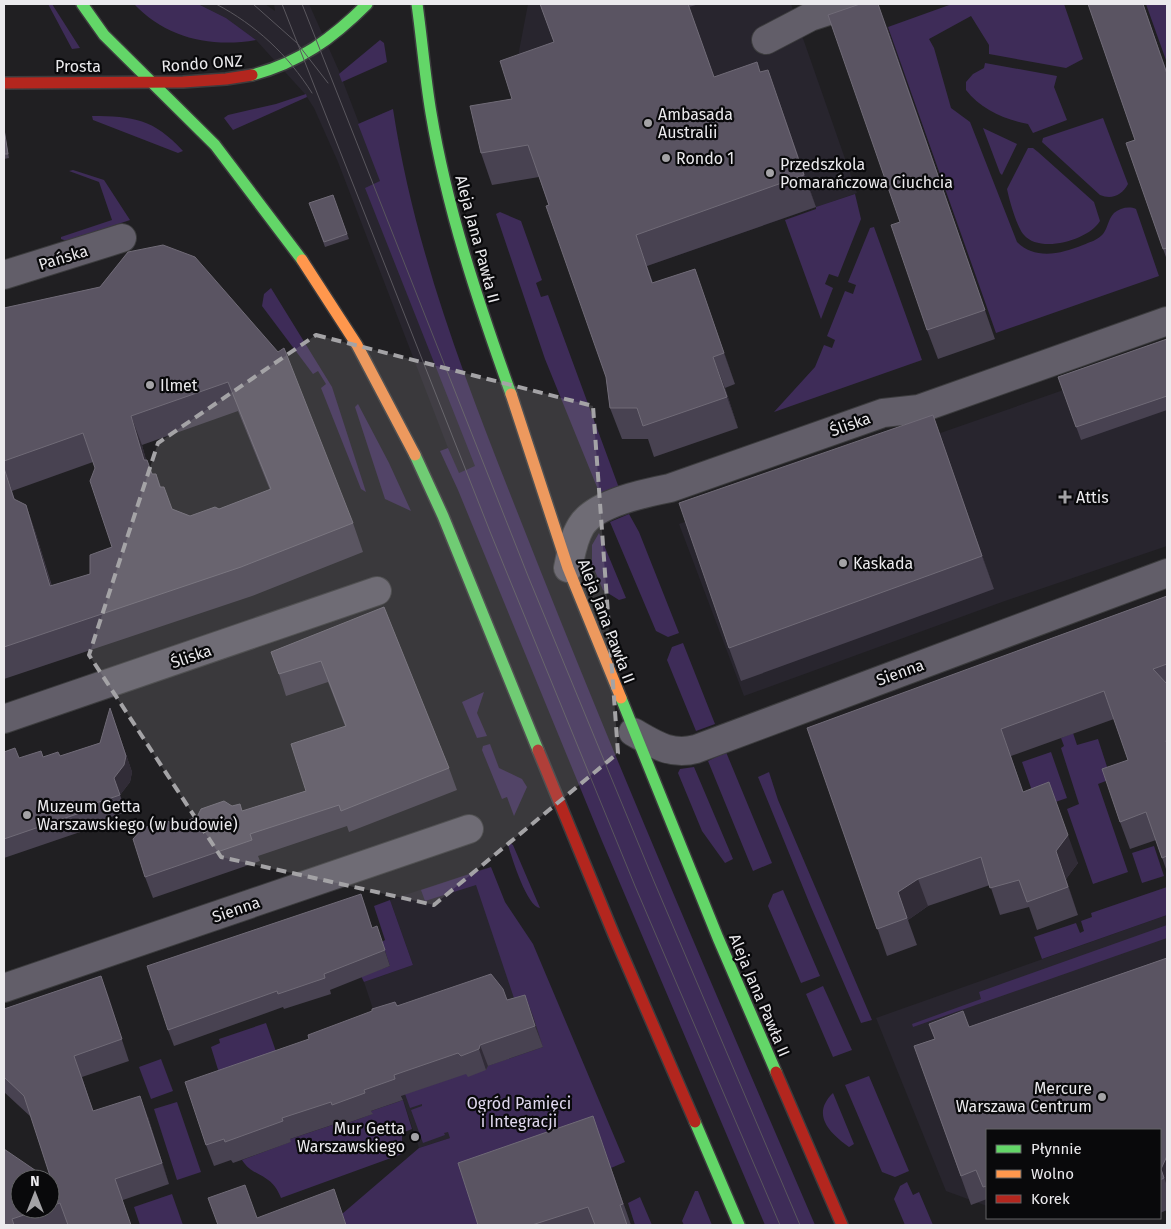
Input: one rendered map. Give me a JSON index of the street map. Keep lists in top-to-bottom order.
{
  "streets": {
    "main road": ["Rondo ONZ", "Prosta", "Aleja Jana Pawła II"],
    "street": ["Pańska", "Śliska", "Sienna"]
  },
  "crossings": [
    ["Rondo ONZ", "Prosta"],
    ["Aleja Jana Pawła II", "Śliska"],
    ["Aleja Jana Pawła II", "Sienna"]
  ],
  "parks": ["Ogród Pamięci i Integracji"],
  "places": {
    "other": [
      "Ambasada Australii",
      "Rondo 1",
      "Przedszkola Pomarańczowa Ciuchcia",
      "Ilmet",
      "Kaskada",
      "Muzeum Getta Warszawskiego (w budowie)",
      "Mercure Warszawa Centrum",
      "Mur Getta Warszawskiego"
    ],
    "health": ["Attis"]
  },
  "legend": ["Płynnie", "Wolno", "Korek"],
  "north": "top"
}
